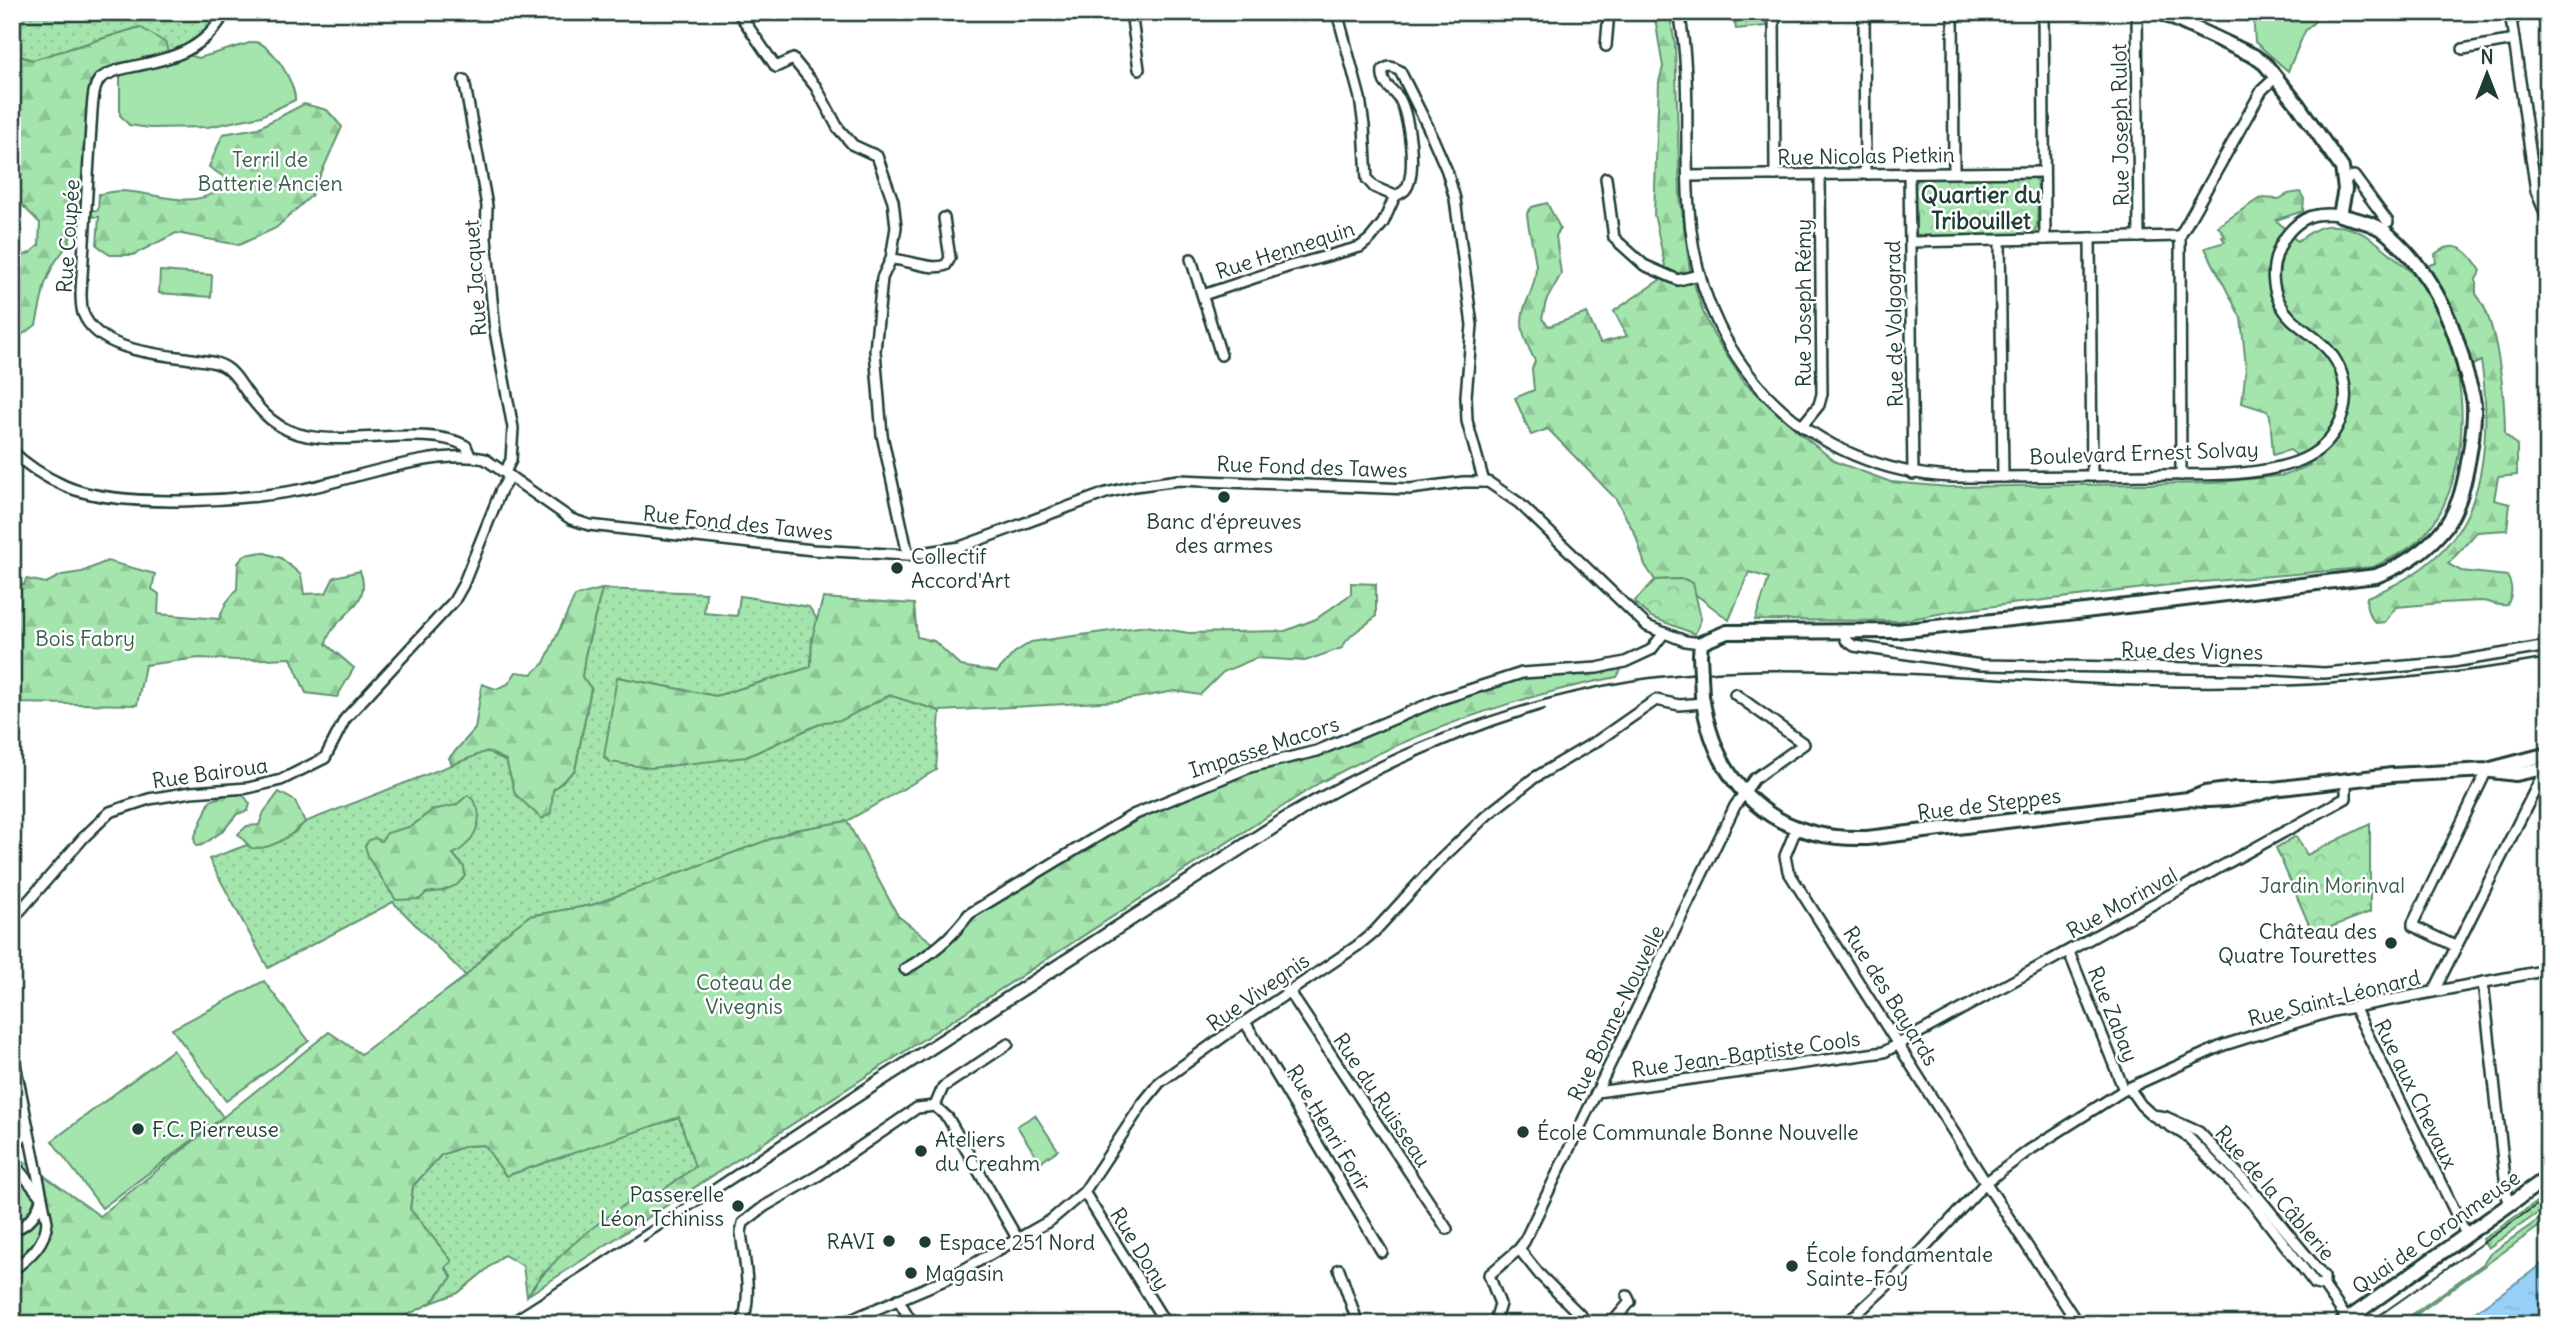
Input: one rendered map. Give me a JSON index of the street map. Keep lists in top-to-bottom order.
{
  "streets": {
    "street": [
      "Rue Joseph Rulot",
      "Rue Nicolas Pietkin",
      "Rue Coupée",
      "Rue Hennequin",
      "Rue Jacquet",
      "Rue Joseph Rémy",
      "Rue de Volgograd",
      "Boulevard Ernest Solvay",
      "Rue Fond des Tawes",
      "Rue des Vignes",
      "Impasse Macors",
      "Rue Bairoua",
      "Rue de Steppes",
      "Rue Morinval",
      "Rue Vivegnis",
      "Rue des Bayards",
      "Rue Saint-Léonard",
      "Rue Bonne-Nouvelle",
      "Rue Zabay",
      "Rue Jean-Baptiste Cools",
      "Rue aux Chevaux",
      "Rue du Ruisseau",
      "Rue Henri Forir",
      "Rue de la Câblerie",
      "Quai de Coronmeuse",
      "Rue Dony"
    ]
  },
  "crossings": [
    ["Rue Nicolas Pietkin", "Rue Joseph Rémy"],
    ["Rue Nicolas Pietkin", "Rue de Volgograd"],
    ["Rue Nicolas Pietkin", "Boulevard Ernest Solvay"],
    ["Rue Coupée", "Rue Fond des Tawes"],
    ["Rue Hennequin", "Rue Fond des Tawes"],
    ["Rue Jacquet", "Rue Fond des Tawes"],
    ["Rue Jacquet", "Rue Bairoua"],
    ["Rue Joseph Rémy", "Boulevard Ernest Solvay"],
    ["Rue de Volgograd", "Boulevard Ernest Solvay"],
    ["Boulevard Ernest Solvay", "Rue des Vignes"],
    ["Rue Fond des Tawes", "Rue Bairoua"],
    ["Rue de Steppes", "Rue Morinval"],
    ["Rue de Steppes", "Rue des Bayards"],
    ["Rue Morinval", "Rue des Bayards"],
    ["Rue Morinval", "Rue Zabay"],
    ["Rue Morinval", "Rue Jean-Baptiste Cools"],
    ["Rue Vivegnis", "Rue du Ruisseau"],
    ["Rue Vivegnis", "Rue Henri Forir"],
    ["Rue Vivegnis", "Rue Dony"],
    ["Rue des Bayards", "Rue Saint-Léonard"],
    ["Rue des Bayards", "Rue Jean-Baptiste Cools"],
    ["Rue Saint-Léonard", "Rue Zabay"],
    ["Rue Saint-Léonard", "Rue aux Chevaux"],
    ["Rue Saint-Léonard", "Rue de la Câblerie"],
    ["Rue Bonne-Nouvelle", "Rue Jean-Baptiste Cools"],
    ["Rue Zabay", "Rue de la Câblerie"],
    ["Rue aux Chevaux", "Quai de Coronmeuse"],
    ["Rue de la Câblerie", "Quai de Coronmeuse"]
  ],
  "districts": ["Quartier du Tribouillet"],
  "parks": [
    "Terril de Batterie Ancien",
    "Bois Fabry",
    "Jardin Morinval",
    "Coteau de Vivegnis"
  ],
  "places": [
    "Banc d'épreuves des armes",
    "Collectif Accord'Art",
    "Château des Quatre Tourettes",
    "F.C. Pierreuse",
    "École Communale Bonne Nouvelle",
    "Ateliers du Creahm",
    "Passerelle Léon Tchiniss",
    "RAVI",
    "Espace 251 Nord",
    "École fondamentale Sainte-Foy",
    "Magasin"
  ],
  "north": "top"
}
